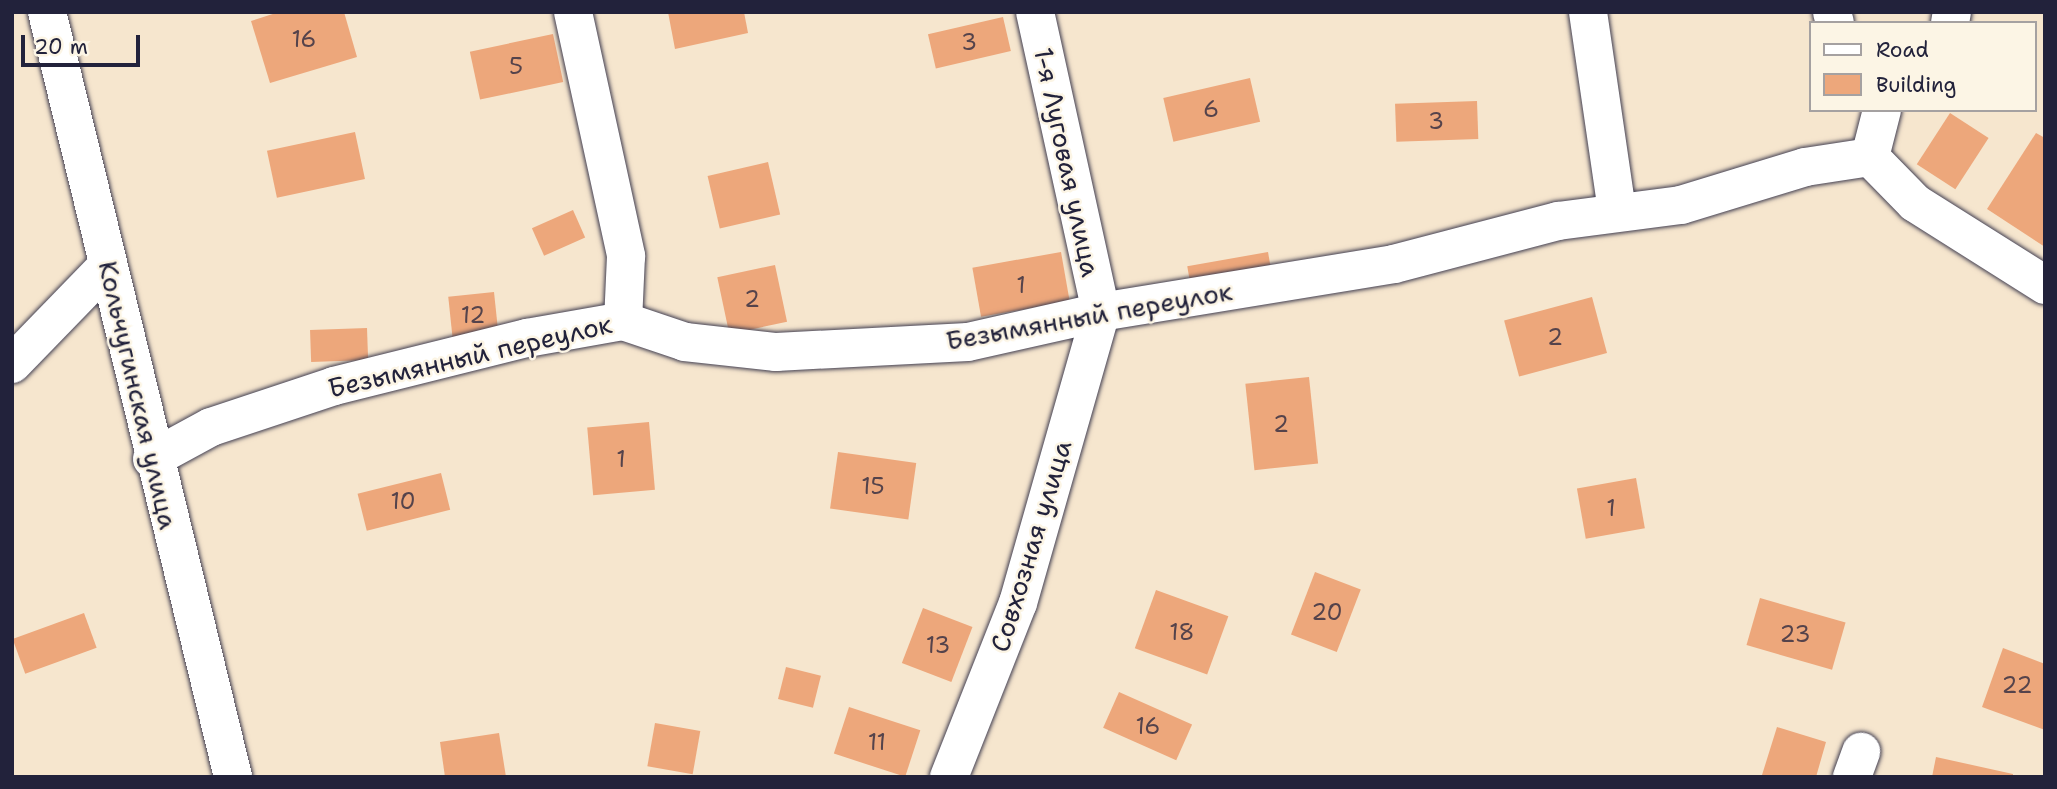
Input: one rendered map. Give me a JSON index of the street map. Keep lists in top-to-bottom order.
{
  "streets": {
    "street": [
      "1-я Луговая улица",
      "Безымянный переулок",
      "Кольчугинская улица",
      "Совхозная улица"
    ]
  },
  "crossings": [
    ["1-я Луговая улица", "Безымянный переулок"],
    ["1-я Луговая улица", "Совхозная улица"],
    ["Безымянный переулок", "Кольчугинская улица"],
    ["Безымянный переулок", "Совхозная улица"]
  ],
  "house_numbers": [
    "16",
    "3",
    "5",
    "6",
    "3",
    "1",
    "2",
    "12",
    "2",
    "2",
    "1",
    "15",
    "10",
    "1",
    "20",
    "18",
    "23",
    "13",
    "22",
    "16",
    "11"
  ],
  "legend": ["Road", "Building"],
  "scale_bar": "20 m"
}
